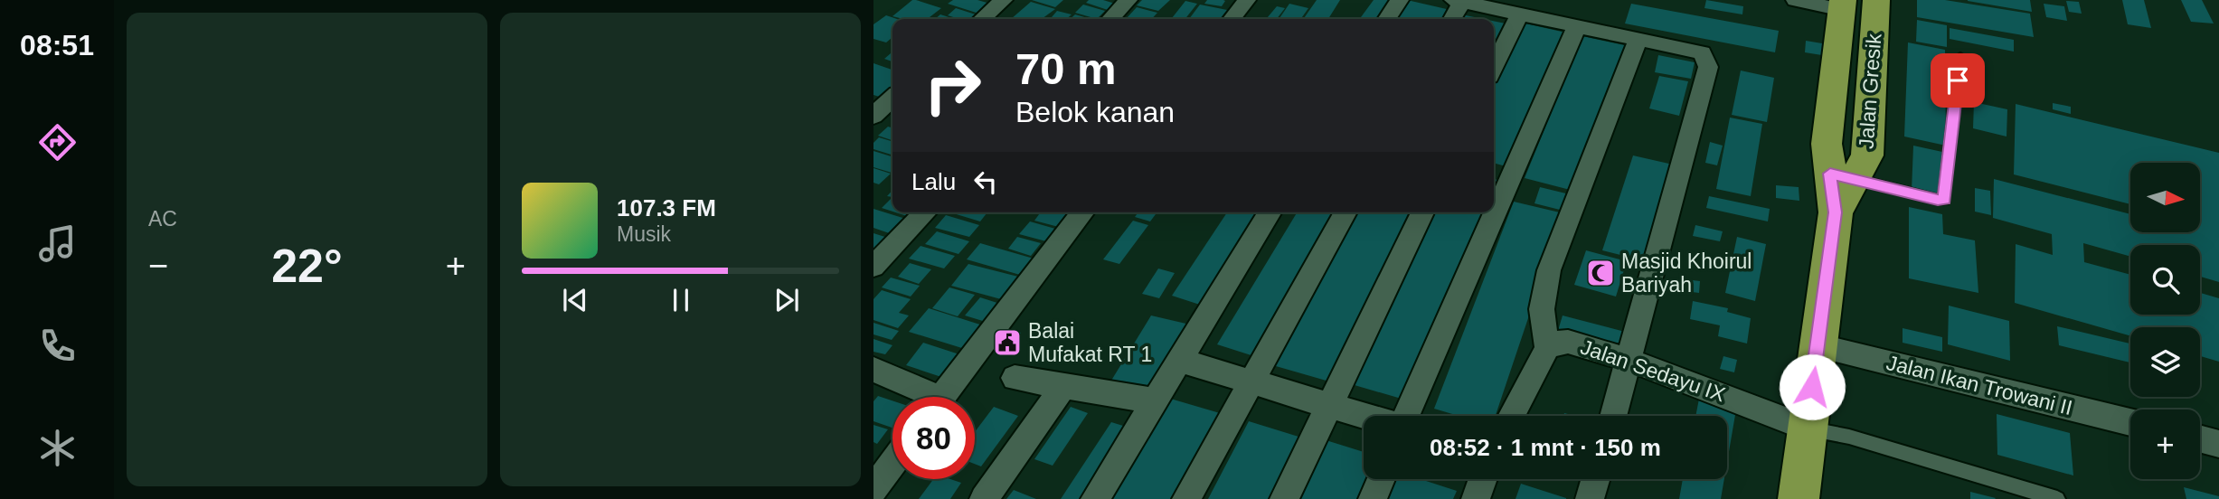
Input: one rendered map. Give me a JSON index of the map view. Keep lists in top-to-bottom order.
{
  "streets": {
    "highway": ["Jalan Gresik"],
    "street": ["Jalan Sedayu IX", "Jalan Ikan Trowani II"]
  },
  "crossings": [
    ["Jalan Gresik", "Jalan Sedayu IX"],
    ["Jalan Gresik", "Jalan Ikan Trowani II"]
  ],
  "places": {
    "mosque": ["Masjid Khoirul Bariyah"],
    "public building": ["Balai Mufakat RT 1"]
  },
  "north": "right",
  "page": {
    "tabs": "08:51",
    "tile": "AC",
    "turn": ["70 m", "Belok kanan"],
    "then": "Lalu",
    "map_buttons": "+",
    "song": ["107.3 FM", "Musik"],
    "heat": ["−", "22°", "+"],
    "limit": "80",
    "trip": "08:52 · 1 mnt · 150 m"
  }
}
